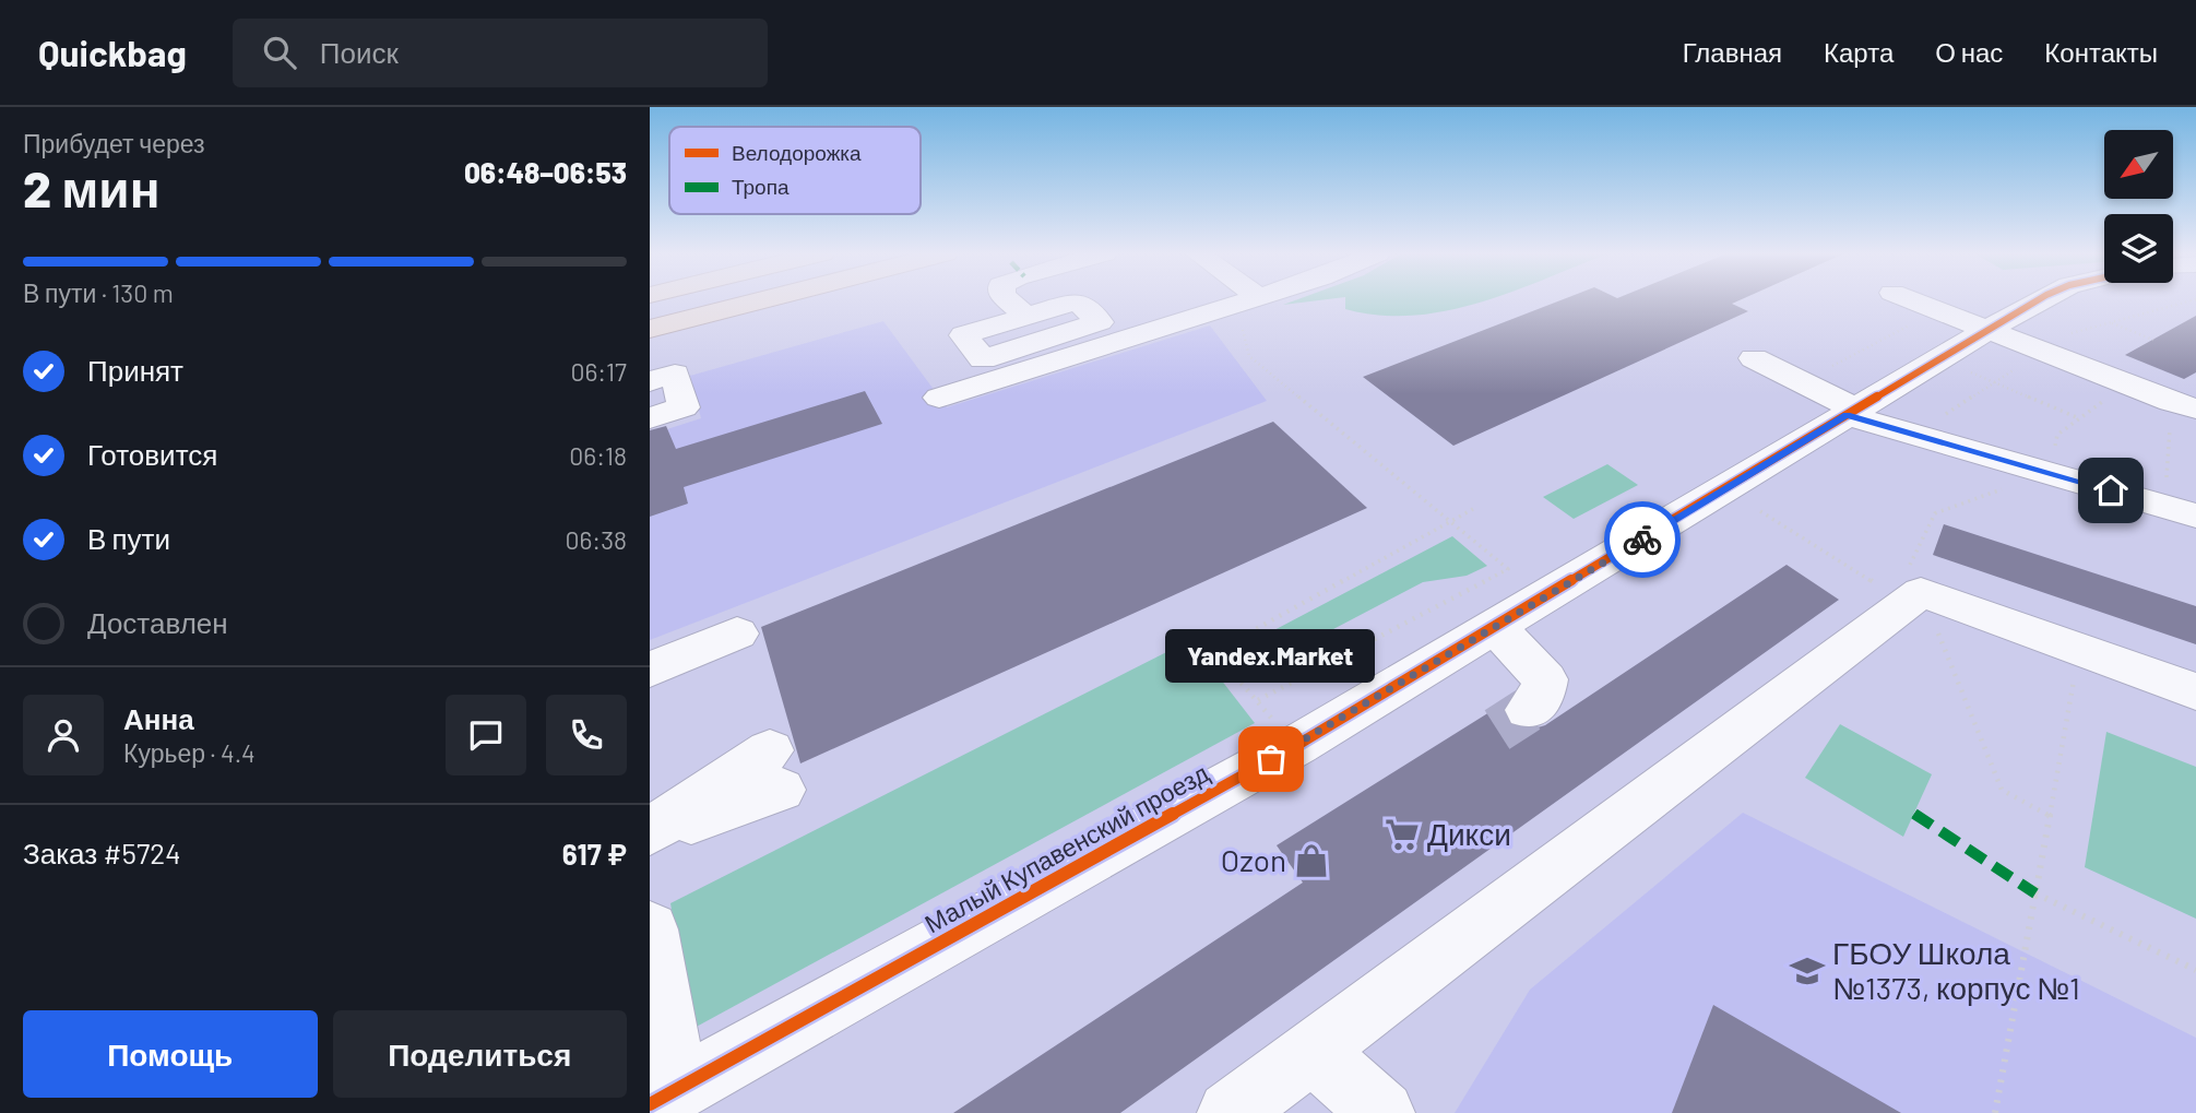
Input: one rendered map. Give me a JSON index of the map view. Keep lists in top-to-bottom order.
{
  "streets": {
    "street": ["Малый Купавенский проезд"]
  },
  "places": {
    "other": ["Yandex.Market"],
    "supermarket": ["Дикси"],
    "shop": ["Ozon"],
    "school or university": ["ГБОУ Школа №1373, корпус №1"]
  },
  "legend": ["Велодорожка", "Тропа"],
  "north": "bottom left",
  "page": {
    "header": "Quickbag",
    "search": "Поиск",
    "nav": [
      "Главная",
      "Карта",
      "О нас",
      "Контакты"
    ],
    "heading": ["2 мин", "Прибудет через", "06:48–06:53"],
    "panel": [
      "Анна",
      "Курьер · 4.4",
      "Заказ #5724",
      "617 ₽"
    ],
    "bar": "В пути · 130 m",
    "list": [
      ["Принят", "06:17"],
      ["Готовится", "06:18"],
      ["В пути", "06:38"],
      "Доставлен"
    ],
    "bubble": "Yandex.Market",
    "buttons": ["Помощь", "Поделиться"]
  }
}
